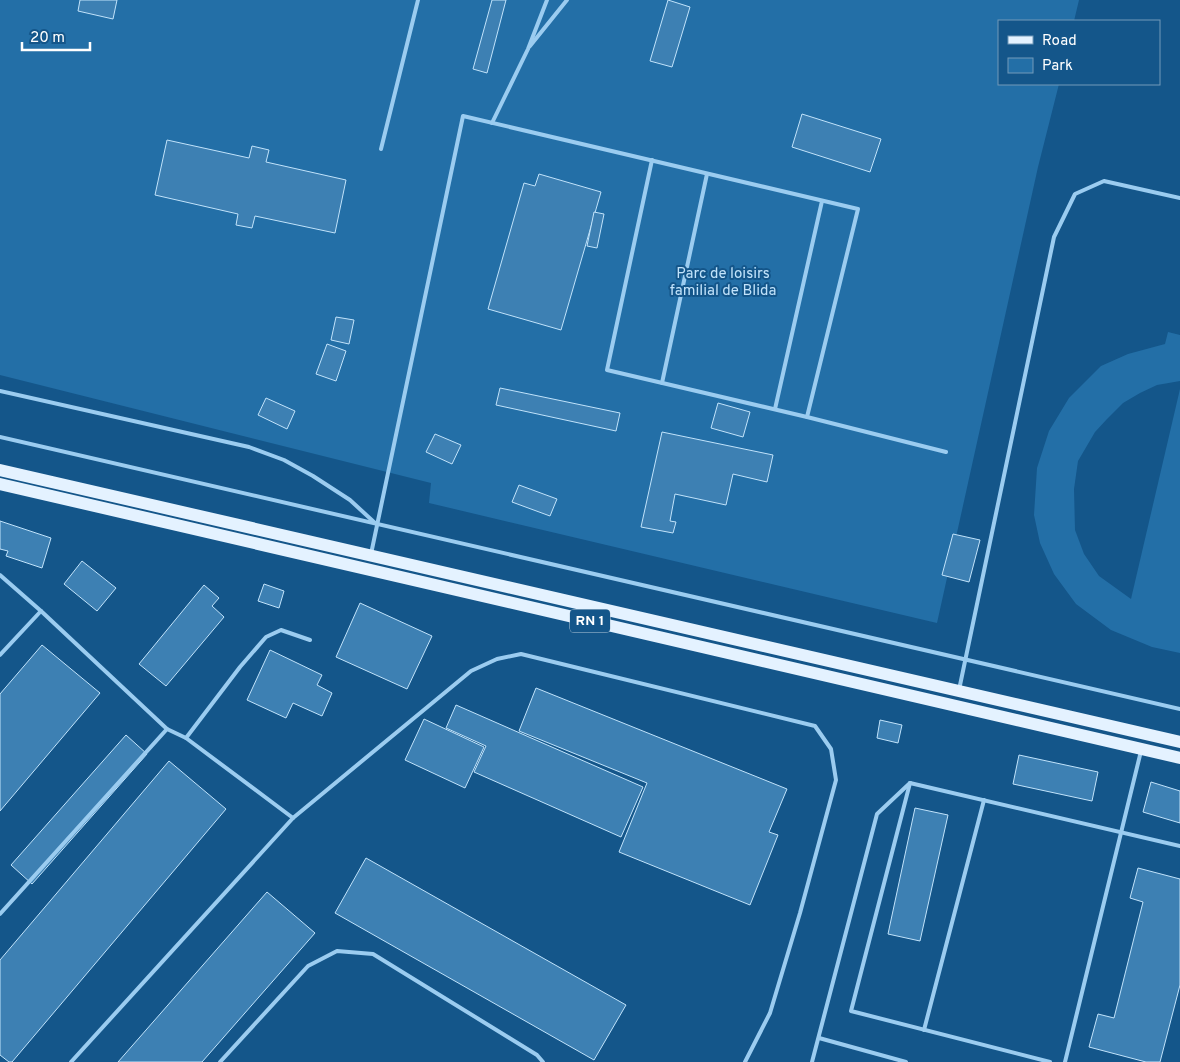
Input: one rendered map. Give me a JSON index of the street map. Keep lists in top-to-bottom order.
{
  "streets": {
    "main road": ["RN 1"]
  },
  "parks": ["Parc de loisirs familial de Blida"],
  "legend": ["Road", "Park"],
  "scale_bar": "20 m"
}
